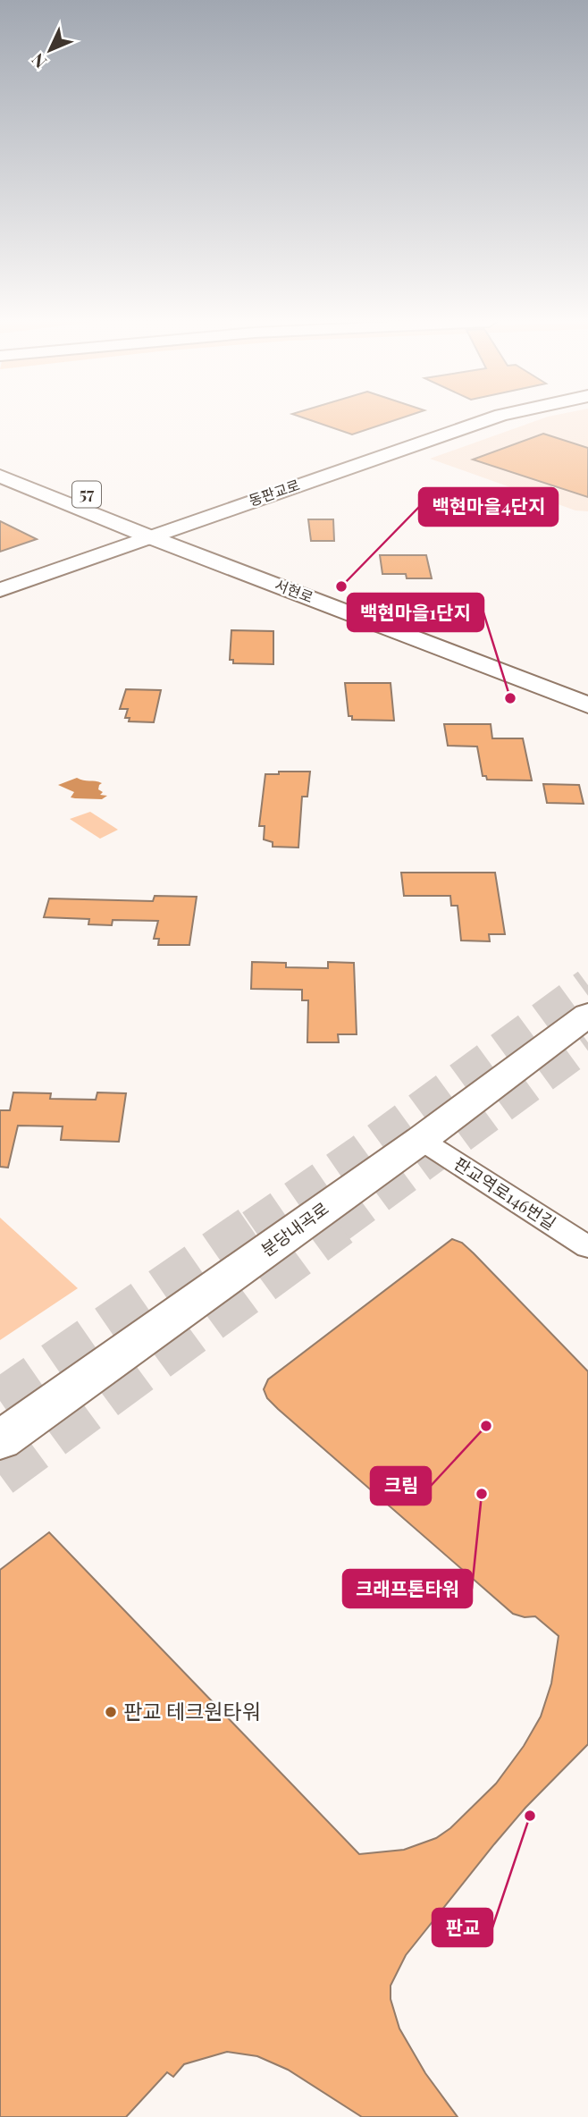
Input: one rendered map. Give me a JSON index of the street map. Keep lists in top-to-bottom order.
{
  "streets": {
    "main road": [
      "동판교로",
      "57",
      "서현로",
      "분당내곡로"
    ],
    "street": ["판교역로146번길"]
  },
  "crossings": [
    ["동판교로", "서현로"],
    ["판교역로146번길", "분당내곡로"]
  ],
  "places": [
    "백현마을4단지",
    "백현마을1단지",
    "크림",
    "크래프톤타워",
    "판교 테크원타워",
    "판교"
  ],
  "north": "bottom left"
}
